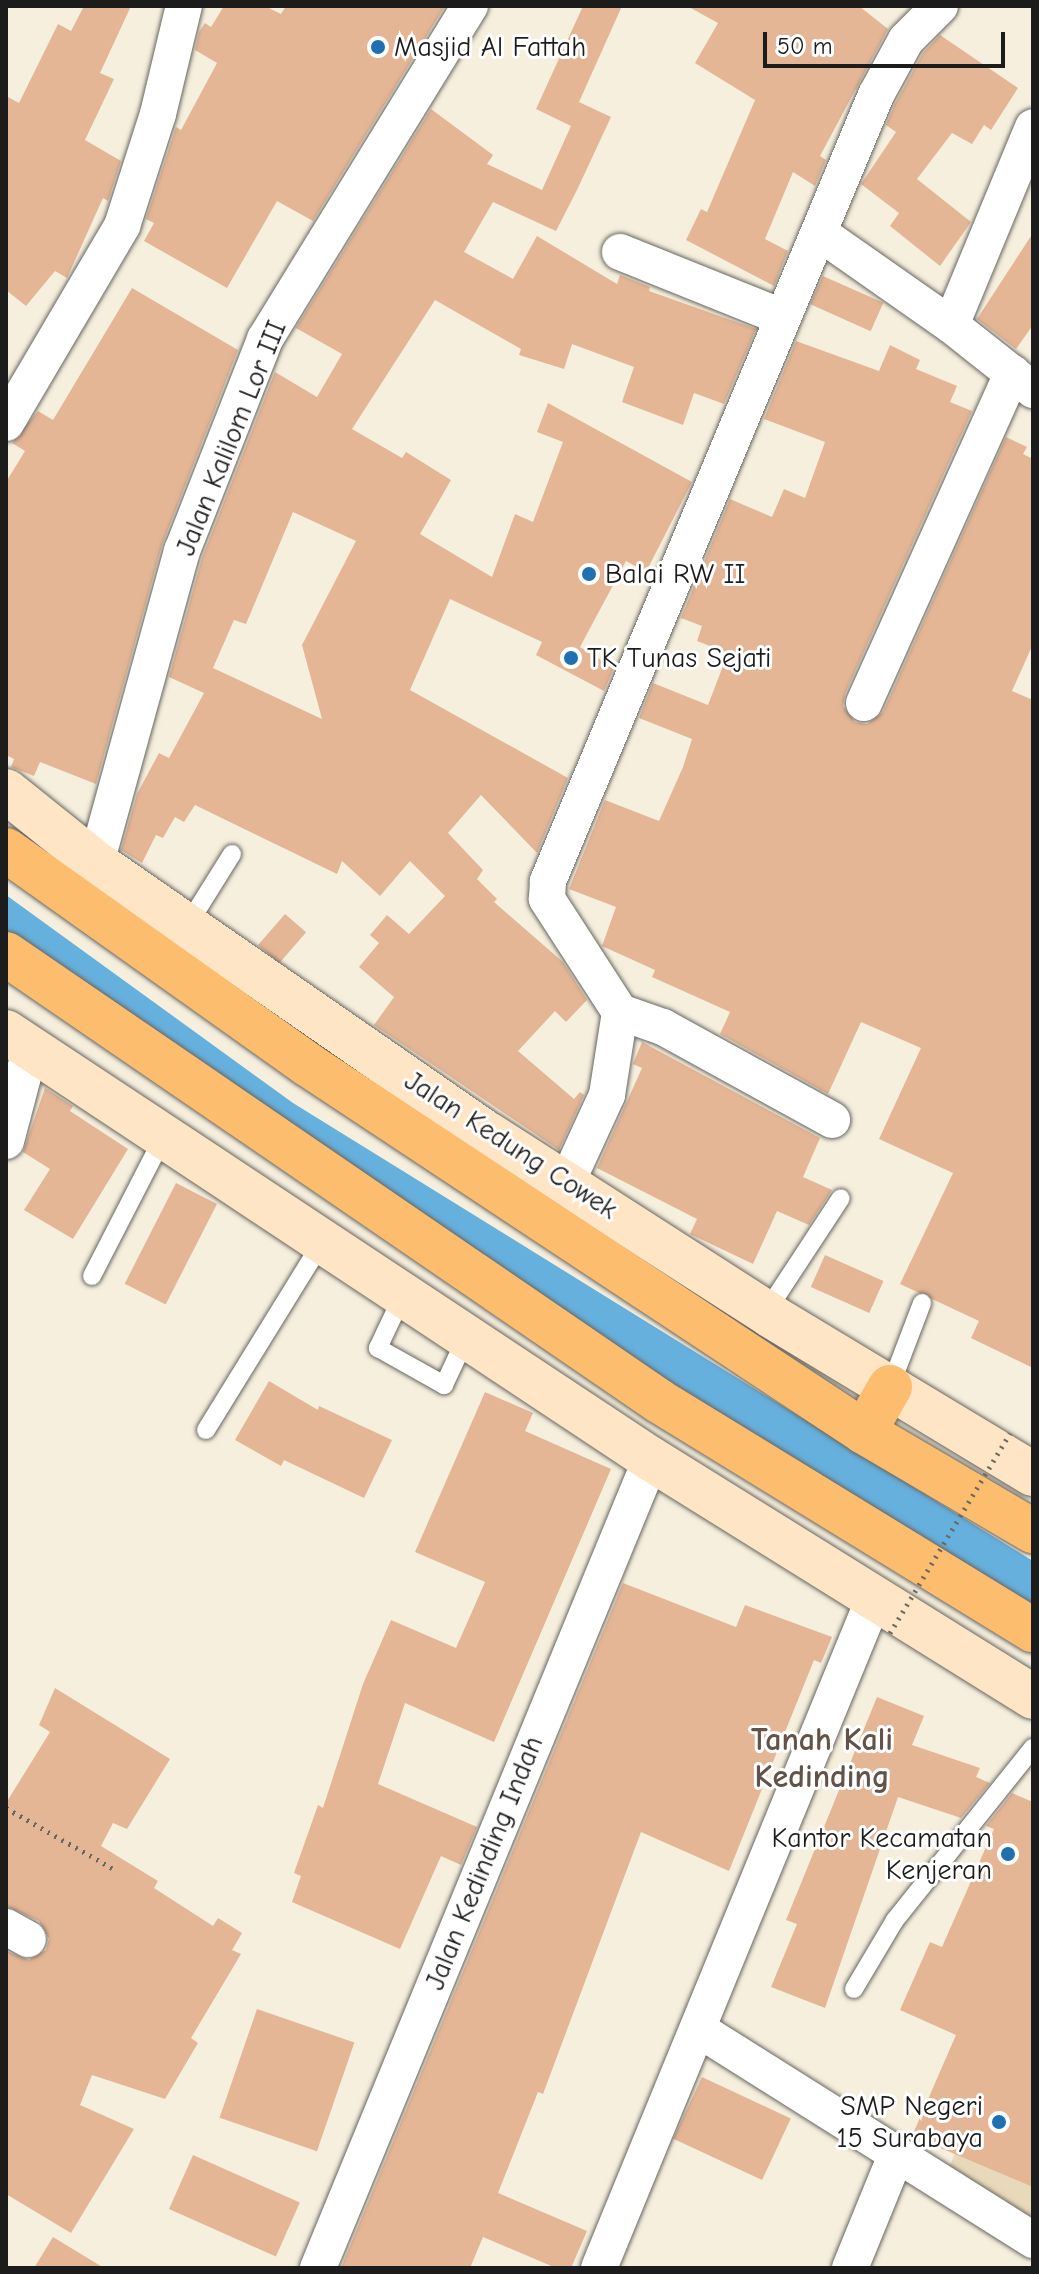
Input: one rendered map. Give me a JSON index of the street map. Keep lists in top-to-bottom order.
{
  "streets": {
    "highway": ["Jalan Kedung Cowek"],
    "street": ["Jalan Kalilom Lor III", "Jalan Kedinding Indah"]
  },
  "crossings": [
    ["Jalan Kalilom Lor III", "Jalan Kedung Cowek"]
  ],
  "districts": ["Tanah Kali Kedinding"],
  "places": [
    "Masjid Al Fattah",
    "Balai RW II",
    "TK Tunas Sejati",
    "Kantor Kecamatan Kenjeran",
    "SMP Negeri 15 Surabaya"
  ],
  "scale_bar": "50 m"
}
